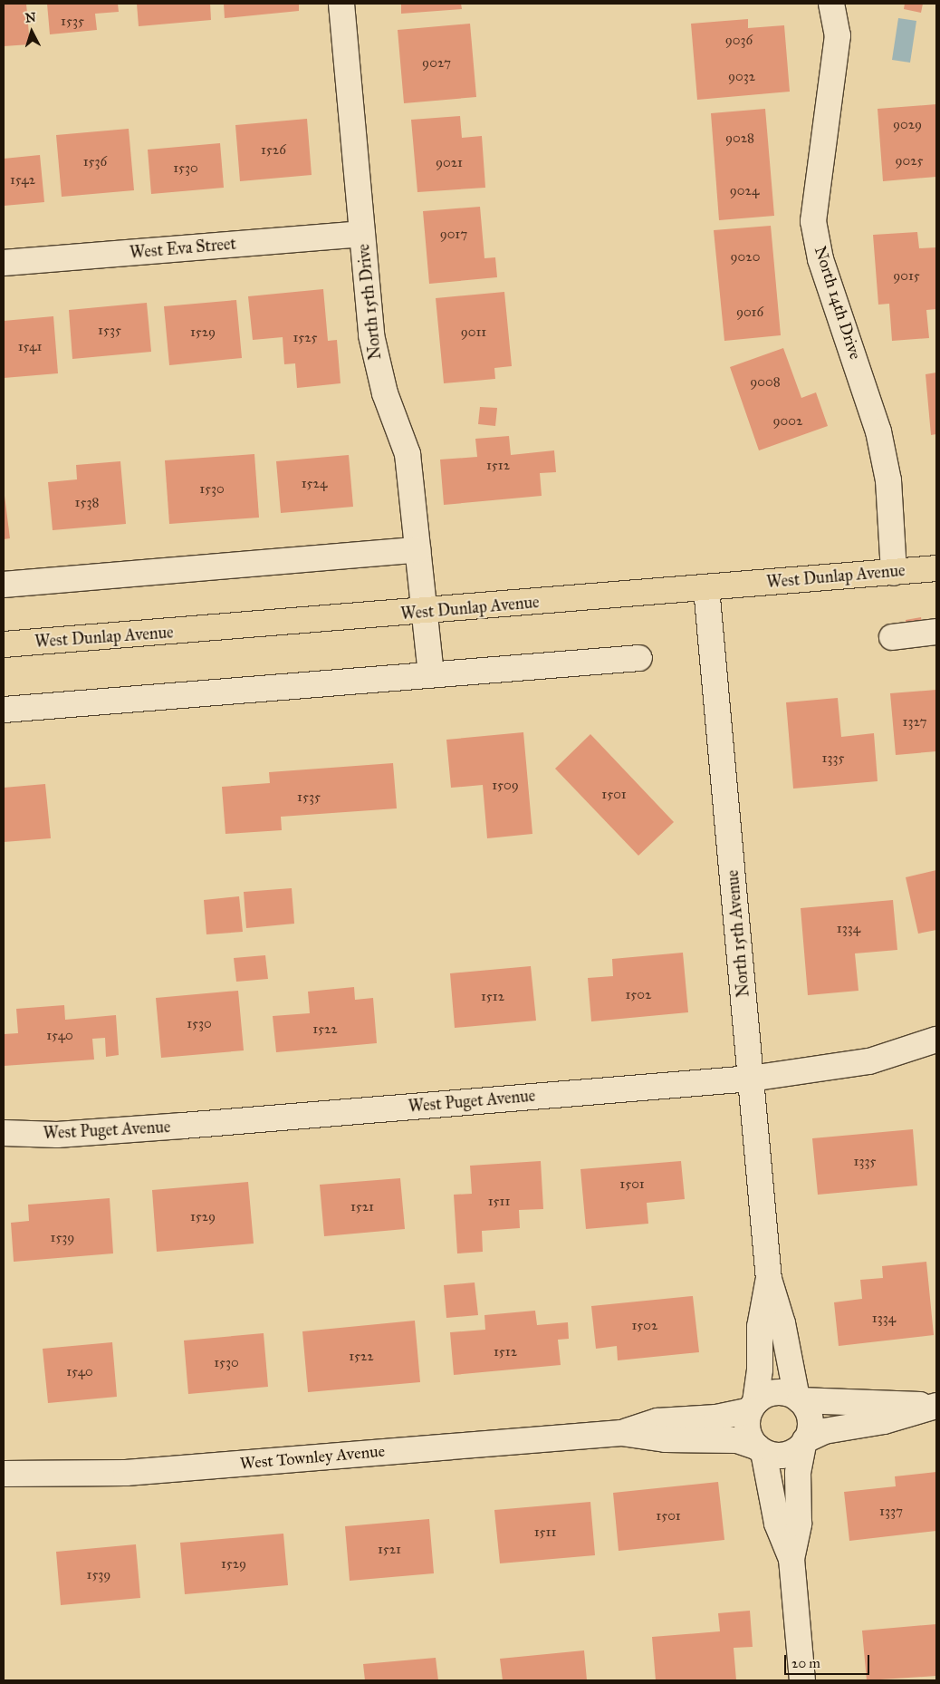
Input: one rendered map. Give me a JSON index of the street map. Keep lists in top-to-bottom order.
{
  "streets": {
    "main road": ["West Dunlap Avenue"],
    "street": [
      "West Eva Street",
      "North 15th Drive",
      "North 14th Drive",
      "North 15th Avenue",
      "West Puget Avenue",
      "West Townley Avenue"
    ]
  },
  "crossings": [
    ["West Eva Street", "North 15th Drive"],
    ["North 15th Drive", "West Dunlap Avenue"],
    ["North 14th Drive", "West Dunlap Avenue"],
    ["West Dunlap Avenue", "North 15th Avenue"],
    ["North 15th Avenue", "West Puget Avenue"],
    ["North 15th Avenue", "West Townley Avenue"]
  ],
  "house_numbers": [
    "1535",
    "9036",
    "9027",
    "9032",
    "9029",
    "9028",
    "1526",
    "9025",
    "1536",
    "9021",
    "1530",
    "1542",
    "9024",
    "9017",
    "9020",
    "9015",
    "9016",
    "1535",
    "1529",
    "9011",
    "1525",
    "1541",
    "9008",
    "9002",
    "1512",
    "1524",
    "1530",
    "1538",
    "1327",
    "1335",
    "1509",
    "1501",
    "1535",
    "1334",
    "1502",
    "1512",
    "1530",
    "1522",
    "1540",
    "1335",
    "1501",
    "1511",
    "1521",
    "1529",
    "1539",
    "1334",
    "1502",
    "1512",
    "1522",
    "1530",
    "1540",
    "1337",
    "1501",
    "1511",
    "1521",
    "1529",
    "1539"
  ],
  "scale_bar": "20 m",
  "north": "top"
}
